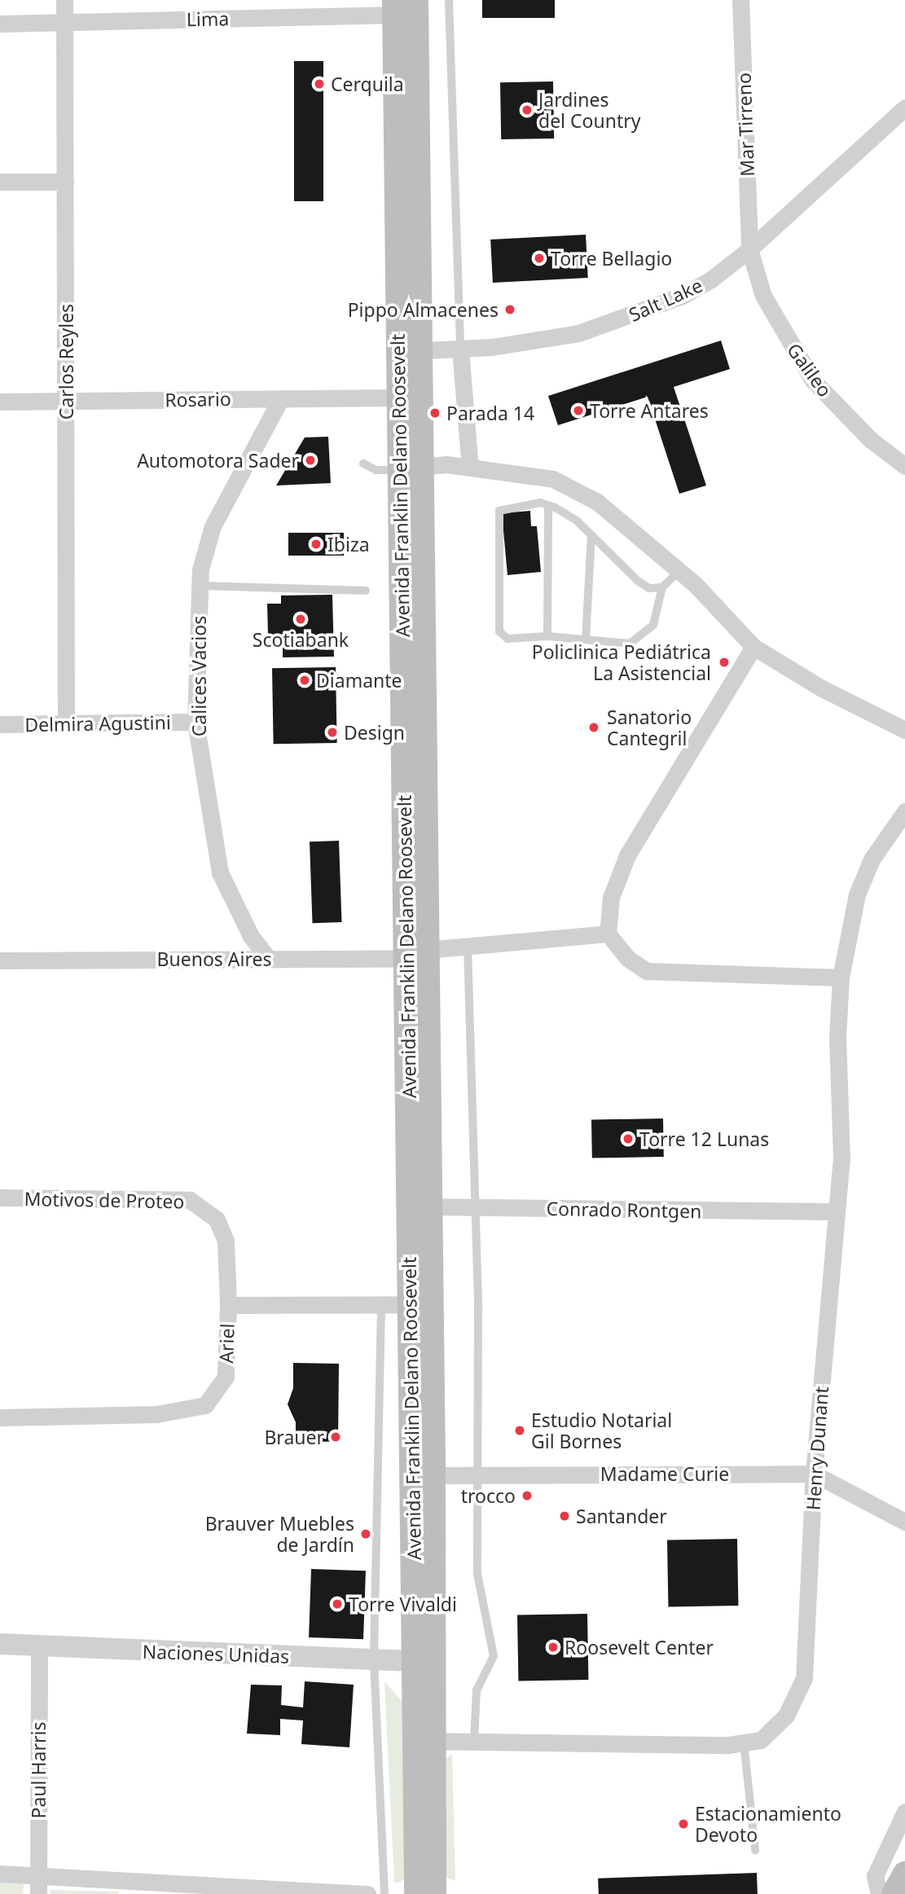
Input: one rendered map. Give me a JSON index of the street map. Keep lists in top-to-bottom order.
{
  "streets": {
    "main road": ["Avenida Franklin Delano Roosevelt"],
    "street": [
      "Lima",
      "Mar Tirreno",
      "Salt Lake",
      "Carlos Reyles",
      "Galileo",
      "Rosario",
      "Calices Vacios",
      "Delmira Agustini",
      "Buenos Aires",
      "Motivos de Proteo",
      "Conrado Rontgen",
      "Ariel",
      "Henry Dunant",
      "Madame Curie",
      "Naciones Unidas",
      "Paul Harris"
    ]
  },
  "crossings": [
    ["Lima", "Carlos Reyles"],
    ["Lima", "Avenida Franklin Delano Roosevelt"],
    ["Mar Tirreno", "Salt Lake"],
    ["Mar Tirreno", "Galileo"],
    ["Salt Lake", "Galileo"],
    ["Salt Lake", "Avenida Franklin Delano Roosevelt"],
    ["Carlos Reyles", "Rosario"],
    ["Carlos Reyles", "Delmira Agustini"],
    ["Rosario", "Avenida Franklin Delano Roosevelt"],
    ["Rosario", "Calices Vacios"],
    ["Avenida Franklin Delano Roosevelt", "Buenos Aires"],
    ["Avenida Franklin Delano Roosevelt", "Conrado Rontgen"],
    ["Avenida Franklin Delano Roosevelt", "Ariel"],
    ["Avenida Franklin Delano Roosevelt", "Henry Dunant"],
    ["Avenida Franklin Delano Roosevelt", "Madame Curie"],
    ["Avenida Franklin Delano Roosevelt", "Naciones Unidas"],
    ["Calices Vacios", "Delmira Agustini"],
    ["Calices Vacios", "Buenos Aires"],
    ["Motivos de Proteo", "Ariel"],
    ["Conrado Rontgen", "Henry Dunant"],
    ["Henry Dunant", "Madame Curie"],
    ["Naciones Unidas", "Paul Harris"]
  ],
  "places": [
    "Cerquila",
    "Jardines del Country",
    "Torre Bellagio",
    "Pippo Almacenes",
    "Torre Antares",
    "Parada 14",
    "Automotora Sader",
    "Ibiza",
    "Scotiabank",
    "Policlinica Pediátrica La Asistencial",
    "Diamante",
    "Sanatorio Cantegril",
    "Design",
    "Torre 12 Lunas",
    "Estudio Notarial Gil Bornes",
    "Brauer",
    "trocco",
    "Santander",
    "Brauver Muebles de Jardín",
    "Torre Vivaldi",
    "Roosevelt Center",
    "Estacionamiento Devoto"
  ]
}
